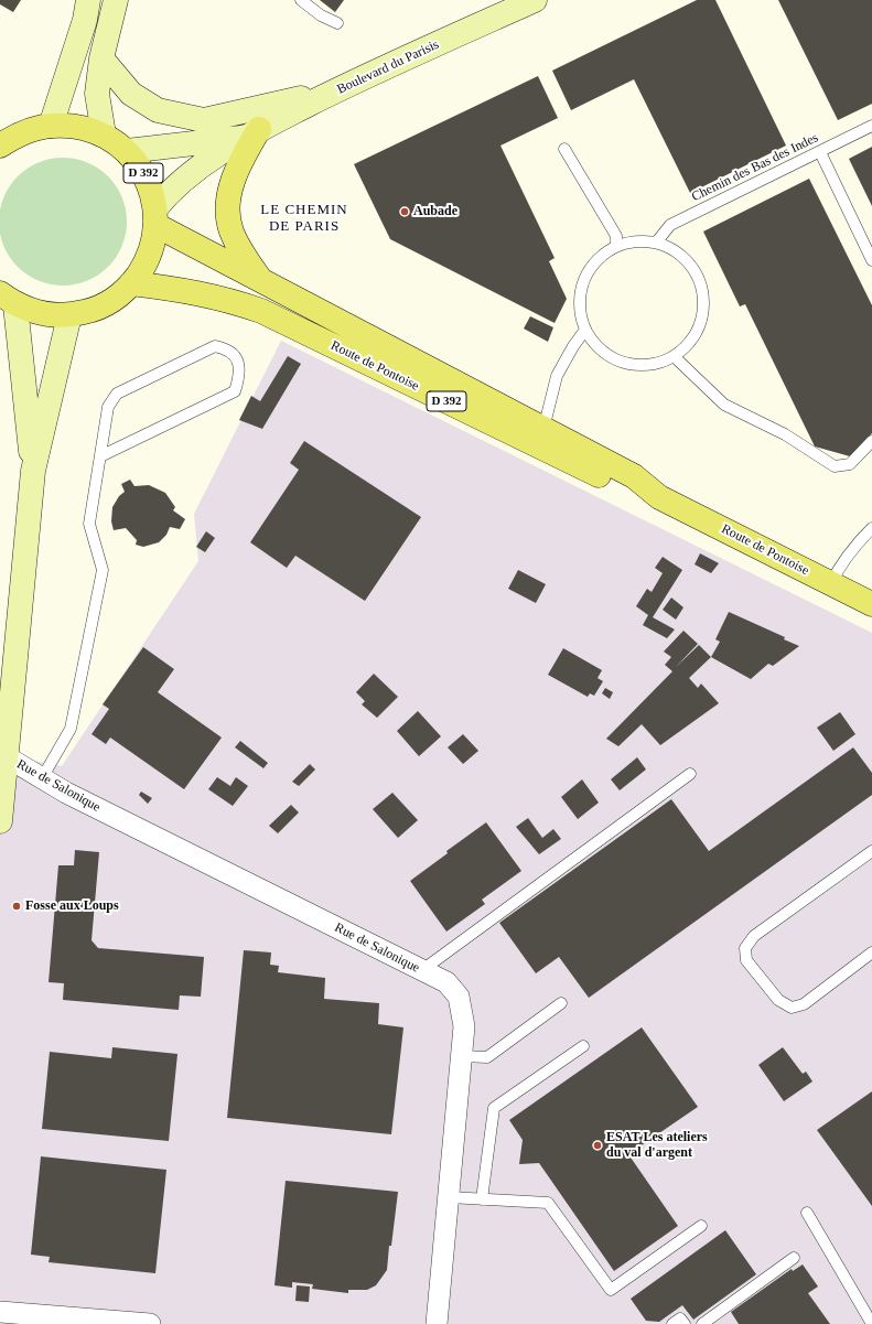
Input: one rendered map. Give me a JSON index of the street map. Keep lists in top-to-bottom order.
{
  "streets": {
    "main road": ["Boulevard du Parisis", "D 392", "Route de Pontoise"],
    "street": ["Rue de Salonique"],
    "lane": ["Chemin des Bas des Indes"]
  },
  "crossings": [
    ["Boulevard du Parisis", "D 392"],
    ["Boulevard du Parisis", "Route de Pontoise"],
    ["D 392", "Route de Pontoise"]
  ],
  "districts": ["LE CHEMIN DE PARIS"],
  "places": ["Aubade", "Fosse aux Loups", "ESAT Les ateliers du val d'argent"]
}
